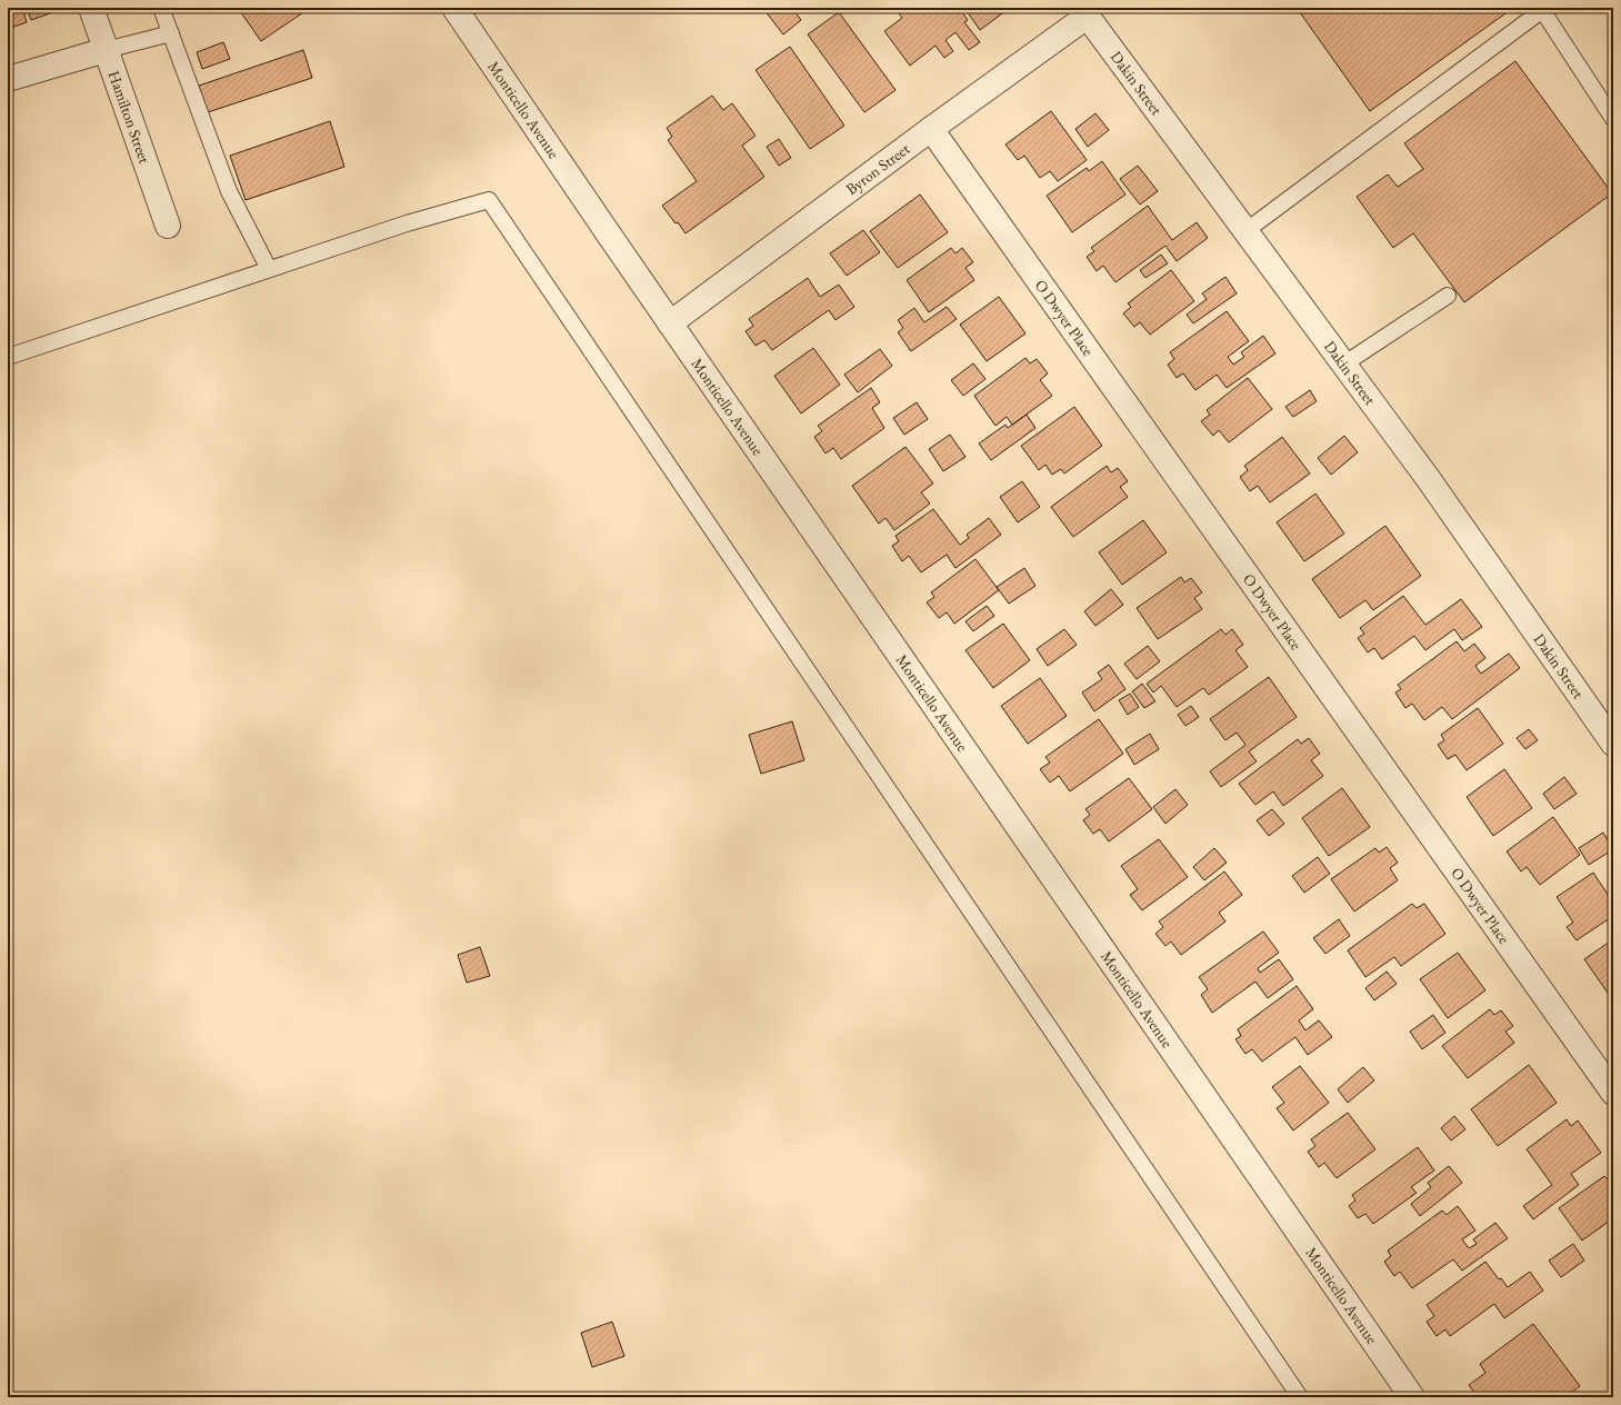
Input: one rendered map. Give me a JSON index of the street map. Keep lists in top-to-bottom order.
{
  "streets": {
    "street": [
      "Dakin Street",
      "Monticello Avenue",
      "Hamilton Street",
      "Byron Street",
      "O Dwyer Place"
    ]
  },
  "crossings": [
    ["Dakin Street", "Byron Street"],
    ["Monticello Avenue", "Byron Street"],
    ["Byron Street", "O Dwyer Place"]
  ]
}
